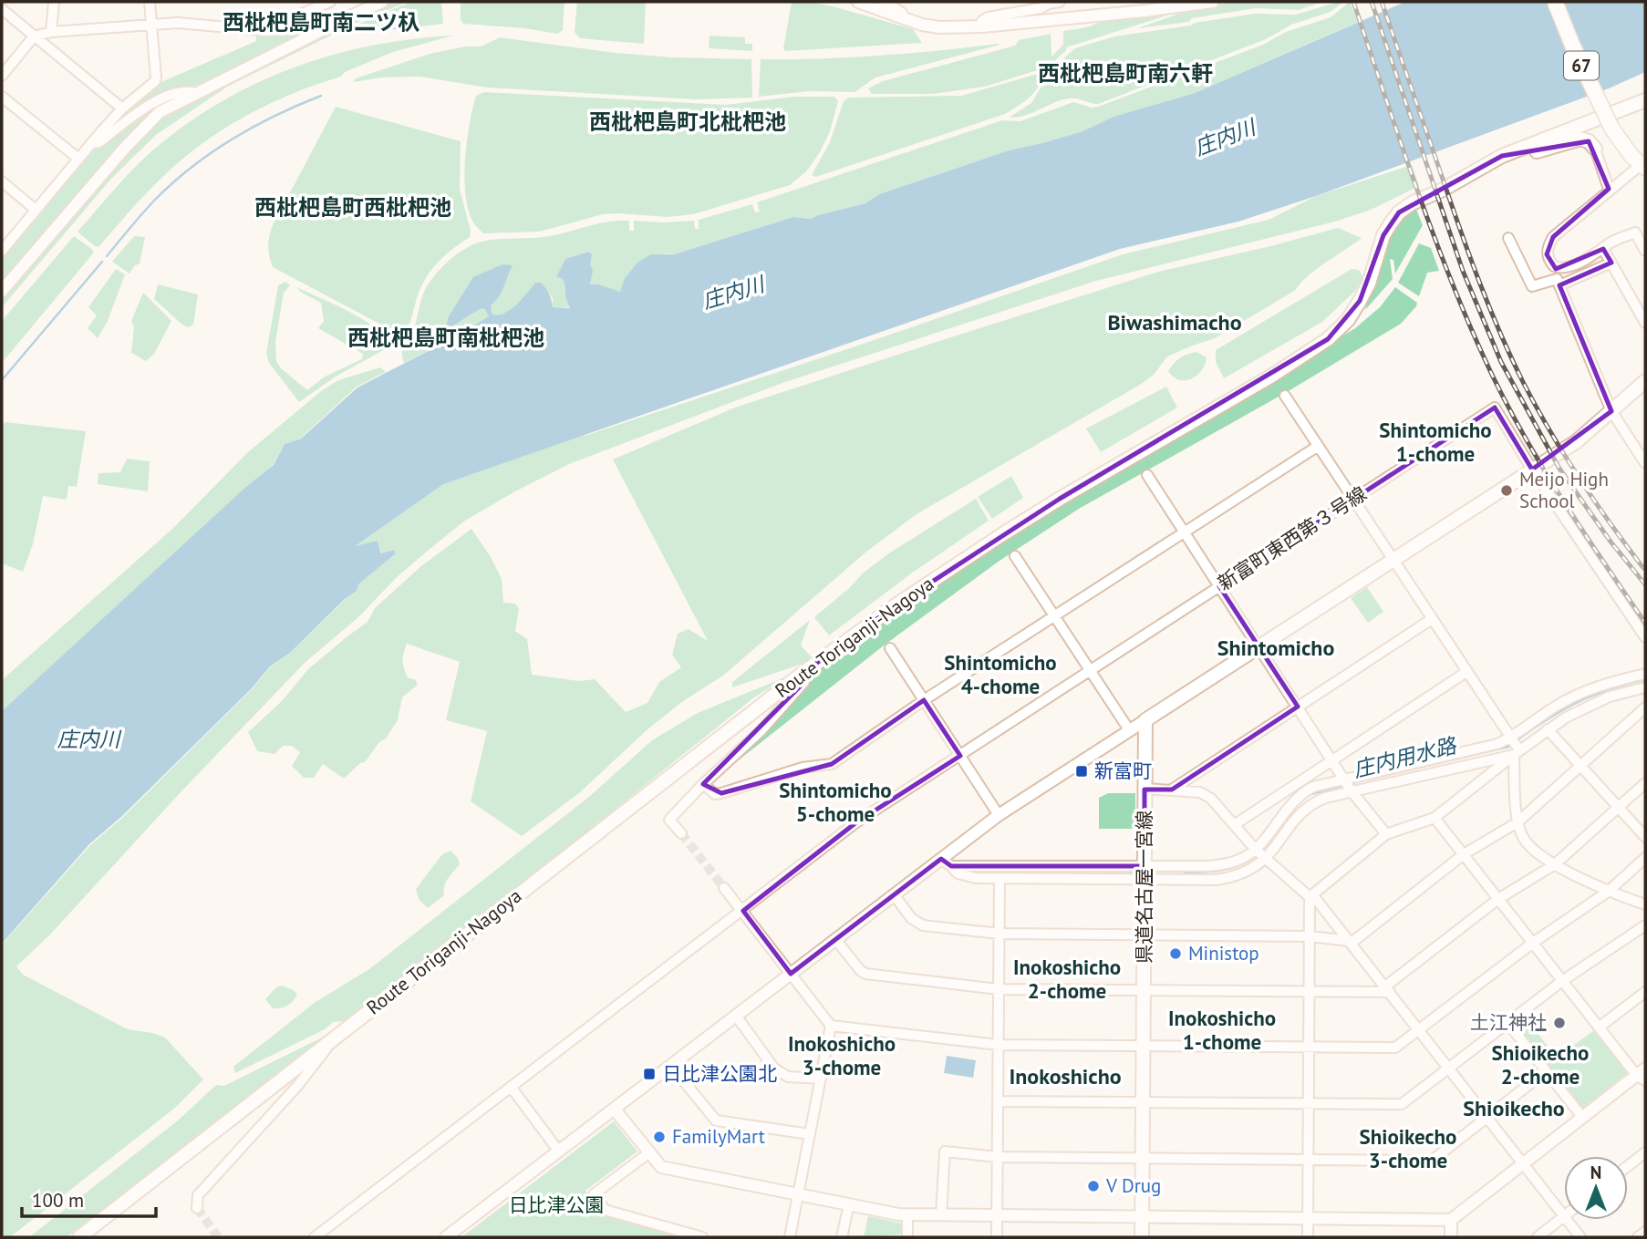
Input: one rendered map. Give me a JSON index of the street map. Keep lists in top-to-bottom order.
{
  "streets": {
    "main road": ["67", "Route Toriganji-Nagoya", "県道名古屋一宮線"],
    "street": ["新富町東西第３号線"]
  },
  "districts": [
    "西枇杷島町南二ツ杁",
    "西枇杷島町南六軒",
    "西枇杷島町北枇杷池",
    "西枇杷島町西枇杷池",
    "Biwashimacho",
    "西枇杷島町南枇杷池",
    "Shintomicho 1-chome",
    "Shintomicho",
    "Shintomicho 4-chome",
    "Shintomicho 5-chome",
    "Inokoshicho 2-chome",
    "Inokoshicho 1-chome",
    "Inokoshicho 3-chome",
    "Shioikecho 2-chome",
    "Inokoshicho",
    "Shioikecho",
    "Shioikecho 3-chome"
  ],
  "water": ["庄内川", "庄内用水路"],
  "parks": ["日比津公園"],
  "places": {
    "other": [
      "Meijo High School",
      "Ministop",
      "土江神社",
      "FamilyMart",
      "V Drug"
    ],
    "transit": ["新富町", "日比津公園北"]
  },
  "scale_bar": "100 m",
  "north": "top"
}
